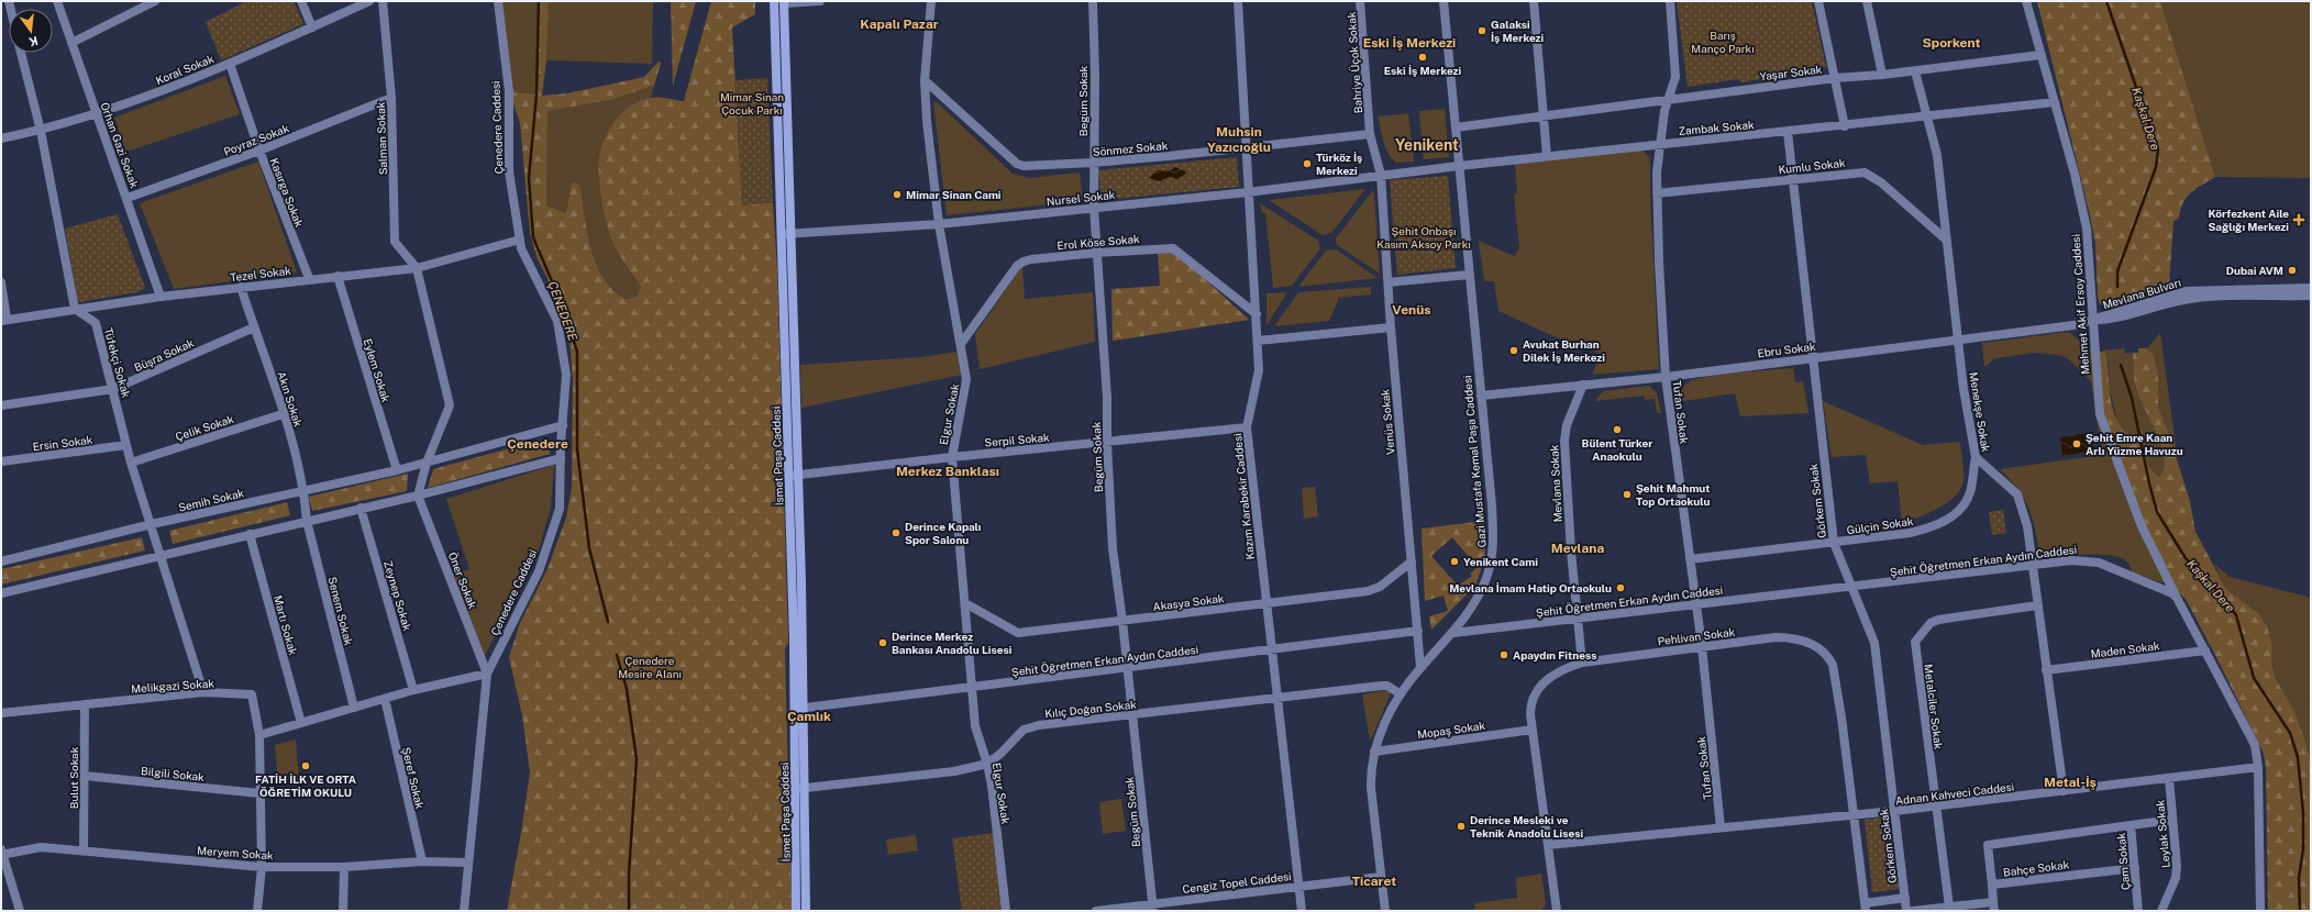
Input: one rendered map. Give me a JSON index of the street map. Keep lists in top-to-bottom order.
{
  "streets": {
    "main road": ["İsmet Paşa Caddesi"],
    "street": [
      "Bahriye Üçok Sokak",
      "Koral Sokak",
      "Yaşar Sokak",
      "Begüm Sokak",
      "Çenedere Caddesi",
      "Zambak Sokak",
      "Salman Sokak",
      "Poyraz Sokak",
      "Orhan Gazi Sokak",
      "Sönmez Sokak",
      "Kumlu Sokak",
      "Kasırga Sokak",
      "Nursel Sokak",
      "Erol Köse Sokak",
      "Tezel Sokak",
      "Mevlana Bulvarı",
      "Mehmet Akif Ersoy Caddesi",
      "Ebru Sokak",
      "Büşra Sokak",
      "Tüfekçi Sokak",
      "Eylem Sokak",
      "Akın Sokak",
      "Tufan Sokak",
      "Menekşe Sokak",
      "Elgur Sokak",
      "Venüs Sokak",
      "Çelik Sokak",
      "Serpil Sokak",
      "Ersin Sokak",
      "Gazi Mustafa Kemal Paşa Caddesi",
      "Mevlana Sokak",
      "Kazım Karabekir Caddesi",
      "Semih Sokak",
      "Görkem Sokak",
      "Gülçin Sokak",
      "Şehit Öğretmen Erkan Aydın Caddesi",
      "Öner Sokak",
      "Zeynep Sokak",
      "Akasya Sokak",
      "Senem Sokak",
      "Martı Sokak",
      "Pehlivan Sokak",
      "Maden Sokak",
      "Melikgazi Sokak",
      "Metalciler Sokak",
      "Kılıç Doğan Sokak",
      "Mopaş Sokak",
      "Bilgili Sokak",
      "Bulut Sokak",
      "Şeref Sokak",
      "Adnan Kahveci Caddesi",
      "Leylak Sokak",
      "Meryem Sokak",
      "Çam Sokak",
      "Bahçe Sokak",
      "Cengiz Topel Caddesi"
    ]
  },
  "crossings": [
    ["Bahriye Üçok Sokak", "Zambak Sokak"],
    ["Bahriye Üçok Sokak", "Sönmez Sokak"],
    ["Bahriye Üçok Sokak", "Nursel Sokak"],
    ["Bahriye Üçok Sokak", "Venüs Sokak"],
    ["Koral Sokak", "Orhan Gazi Sokak"],
    ["Koral Sokak", "Kasırga Sokak"],
    ["Yaşar Sokak", "Mehmet Akif Ersoy Caddesi"],
    ["Yaşar Sokak", "Tufan Sokak"],
    ["Yaşar Sokak", "Menekşe Sokak"],
    ["Yaşar Sokak", "Gazi Mustafa Kemal Paşa Caddesi"],
    ["Begüm Sokak", "Sönmez Sokak"],
    ["Begüm Sokak", "Nursel Sokak"],
    ["Begüm Sokak", "Erol Köse Sokak"],
    ["Begüm Sokak", "Serpil Sokak"],
    ["Begüm Sokak", "Şehit Öğretmen Erkan Aydın Caddesi"],
    ["Begüm Sokak", "Akasya Sokak"],
    ["Begüm Sokak", "Kılıç Doğan Sokak"],
    ["Begüm Sokak", "Cengiz Topel Caddesi"],
    ["Çenedere Caddesi", "Tezel Sokak"],
    ["Çenedere Caddesi", "Semih Sokak"],
    ["Çenedere Caddesi", "Öner Sokak"],
    ["Çenedere Caddesi", "Meryem Sokak"],
    ["Zambak Sokak", "Nursel Sokak"],
    ["Zambak Sokak", "Mehmet Akif Ersoy Caddesi"],
    ["Zambak Sokak", "Tufan Sokak"],
    ["Zambak Sokak", "Menekşe Sokak"],
    ["Zambak Sokak", "Venüs Sokak"],
    ["Zambak Sokak", "Gazi Mustafa Kemal Paşa Caddesi"],
    ["Zambak Sokak", "Görkem Sokak"],
    ["Salman Sokak", "Poyraz Sokak"],
    ["Salman Sokak", "Tezel Sokak"],
    ["Poyraz Sokak", "Orhan Gazi Sokak"],
    ["Poyraz Sokak", "Kasırga Sokak"],
    ["Orhan Gazi Sokak", "Tezel Sokak"],
    ["Sönmez Sokak", "Elgur Sokak"],
    ["Sönmez Sokak", "Kazım Karabekir Caddesi"],
    ["Kumlu Sokak", "Tufan Sokak"],
    ["Kumlu Sokak", "Menekşe Sokak"],
    ["Kumlu Sokak", "Görkem Sokak"],
    ["Kasırga Sokak", "Tezel Sokak"],
    ["Nursel Sokak", "Elgur Sokak"],
    ["Nursel Sokak", "Venüs Sokak"],
    ["Nursel Sokak", "İsmet Paşa Caddesi"],
    ["Nursel Sokak", "Kazım Karabekir Caddesi"],
    ["Erol Köse Sokak", "Elgur Sokak"],
    ["Erol Köse Sokak", "Kazım Karabekir Caddesi"],
    ["Tezel Sokak", "Tüfekçi Sokak"],
    ["Tezel Sokak", "Eylem Sokak"],
    ["Tezel Sokak", "Akın Sokak"],
    ["Mevlana Bulvarı", "Mehmet Akif Ersoy Caddesi"],
    ["Mevlana Bulvarı", "Ebru Sokak"],
    ["Mehmet Akif Ersoy Caddesi", "Ebru Sokak"],
    ["Mehmet Akif Ersoy Caddesi", "Şehit Öğretmen Erkan Aydın Caddesi"],
    ["Ebru Sokak", "Tufan Sokak"],
    ["Ebru Sokak", "Menekşe Sokak"],
    ["Ebru Sokak", "Gazi Mustafa Kemal Paşa Caddesi"],
    ["Ebru Sokak", "Mevlana Sokak"],
    ["Ebru Sokak", "Görkem Sokak"],
    ["Büşra Sokak", "Tüfekçi Sokak"],
    ["Büşra Sokak", "Akın Sokak"],
    ["Tüfekçi Sokak", "Çelik Sokak"],
    ["Tüfekçi Sokak", "Ersin Sokak"],
    ["Tüfekçi Sokak", "Semih Sokak"],
    ["Tüfekçi Sokak", "Melikgazi Sokak"],
    ["Eylem Sokak", "Semih Sokak"],
    ["Akın Sokak", "Çelik Sokak"],
    ["Akın Sokak", "Semih Sokak"],
    ["Akın Sokak", "Senem Sokak"],
    ["Tufan Sokak", "Gülçin Sokak"],
    ["Tufan Sokak", "Şehit Öğretmen Erkan Aydın Caddesi"],
    ["Tufan Sokak", "Pehlivan Sokak"],
    ["Tufan Sokak", "Adnan Kahveci Caddesi"],
    ["Menekşe Sokak", "Gülçin Sokak"],
    ["Menekşe Sokak", "Şehit Öğretmen Erkan Aydın Caddesi"],
    ["Menekşe Sokak", "Maden Sokak"],
    ["Menekşe Sokak", "Metalciler Sokak"],
    ["Menekşe Sokak", "Adnan Kahveci Caddesi"],
    ["Elgur Sokak", "Serpil Sokak"],
    ["Elgur Sokak", "Şehit Öğretmen Erkan Aydın Caddesi"],
    ["Elgur Sokak", "Akasya Sokak"],
    ["Elgur Sokak", "Kılıç Doğan Sokak"],
    ["Venüs Sokak", "Gazi Mustafa Kemal Paşa Caddesi"],
    ["Venüs Sokak", "Şehit Öğretmen Erkan Aydın Caddesi"],
    ["Venüs Sokak", "Akasya Sokak"],
    ["Serpil Sokak", "İsmet Paşa Caddesi"],
    ["Serpil Sokak", "Kazım Karabekir Caddesi"],
    ["İsmet Paşa Caddesi", "Şehit Öğretmen Erkan Aydın Caddesi"],
    ["İsmet Paşa Caddesi", "Kılıç Doğan Sokak"],
    ["Gazi Mustafa Kemal Paşa Caddesi", "Şehit Öğretmen Erkan Aydın Caddesi"],
    ["Gazi Mustafa Kemal Paşa Caddesi", "Kılıç Doğan Sokak"],
    ["Gazi Mustafa Kemal Paşa Caddesi", "Mopaş Sokak"],
    ["Gazi Mustafa Kemal Paşa Caddesi", "Cengiz Topel Caddesi"],
    ["Mevlana Sokak", "Şehit Öğretmen Erkan Aydın Caddesi"],
    ["Mevlana Sokak", "Pehlivan Sokak"],
    ["Kazım Karabekir Caddesi", "Şehit Öğretmen Erkan Aydın Caddesi"],
    ["Kazım Karabekir Caddesi", "Akasya Sokak"],
    ["Kazım Karabekir Caddesi", "Kılıç Doğan Sokak"],
    ["Kazım Karabekir Caddesi", "Cengiz Topel Caddesi"],
    ["Görkem Sokak", "Gülçin Sokak"],
    ["Görkem Sokak", "Şehit Öğretmen Erkan Aydın Caddesi"],
    ["Görkem Sokak", "Adnan Kahveci Caddesi"],
    ["Pehlivan Sokak", "Mopaş Sokak"],
    ["Pehlivan Sokak", "Adnan Kahveci Caddesi"],
    ["Melikgazi Sokak", "Bilgili Sokak"],
    ["Melikgazi Sokak", "Bulut Sokak"],
    ["Melikgazi Sokak", "Meryem Sokak"],
    ["Metalciler Sokak", "Adnan Kahveci Caddesi"],
    ["Bilgili Sokak", "Bulut Sokak"],
    ["Bulut Sokak", "Meryem Sokak"],
    ["Şeref Sokak", "Meryem Sokak"],
    ["Adnan Kahveci Caddesi", "Leylak Sokak"],
    ["Leylak Sokak", "Çam Sokak"],
    ["Çam Sokak", "Bahçe Sokak"]
  ],
  "districts": [
    "Kapalı Pazar",
    "Eski İş Merkezi",
    "Sporkent",
    "Muhsin Yazıcıoğlu",
    "Yenikent",
    "Venüs",
    "Çenedere",
    "Merkez Banklası",
    "Mevlana",
    "Çamlık",
    "Metal-İş",
    "Ticaret"
  ],
  "water": ["Kaşkal Dere", "ÇENEDERE"],
  "parks": [
    "Barış Manço Parkı",
    "Mimar Sinan Çocuk Parkı",
    "Şehit Onbaşı Kasım Aksoy Parkı",
    "Çenedere Mesire Alanı"
  ],
  "places": {
    "other": [
      "Galaksi İş Merkezi",
      "Eski İş Merkezi",
      "Türköz İş Merkezi",
      "Mimar Sinan Cami",
      "Dubai AVM",
      "Avukat Burhan Dilek İş Merkezi",
      "Bülent Türker Anaokulu",
      "Şehit Emre Kaan Arlı Yüzme Havuzu",
      "Şehit Mahmut Top Ortaokulu",
      "Derince Kapalı Spor Salonu",
      "Yenikent Cami",
      "Mevlana İmam Hatip Ortaokulu",
      "Derince Merkez Bankası Anadolu Lisesi",
      "Apaydın Fitness",
      "FATİH İLK VE ORTA ÖĞRETİM OKULU",
      "Derince Mesleki ve Teknik Anadolu Lisesi"
    ],
    "health": ["Körfezkent Aile Sağlığı Merkezi"]
  },
  "north": "bottom"
}
